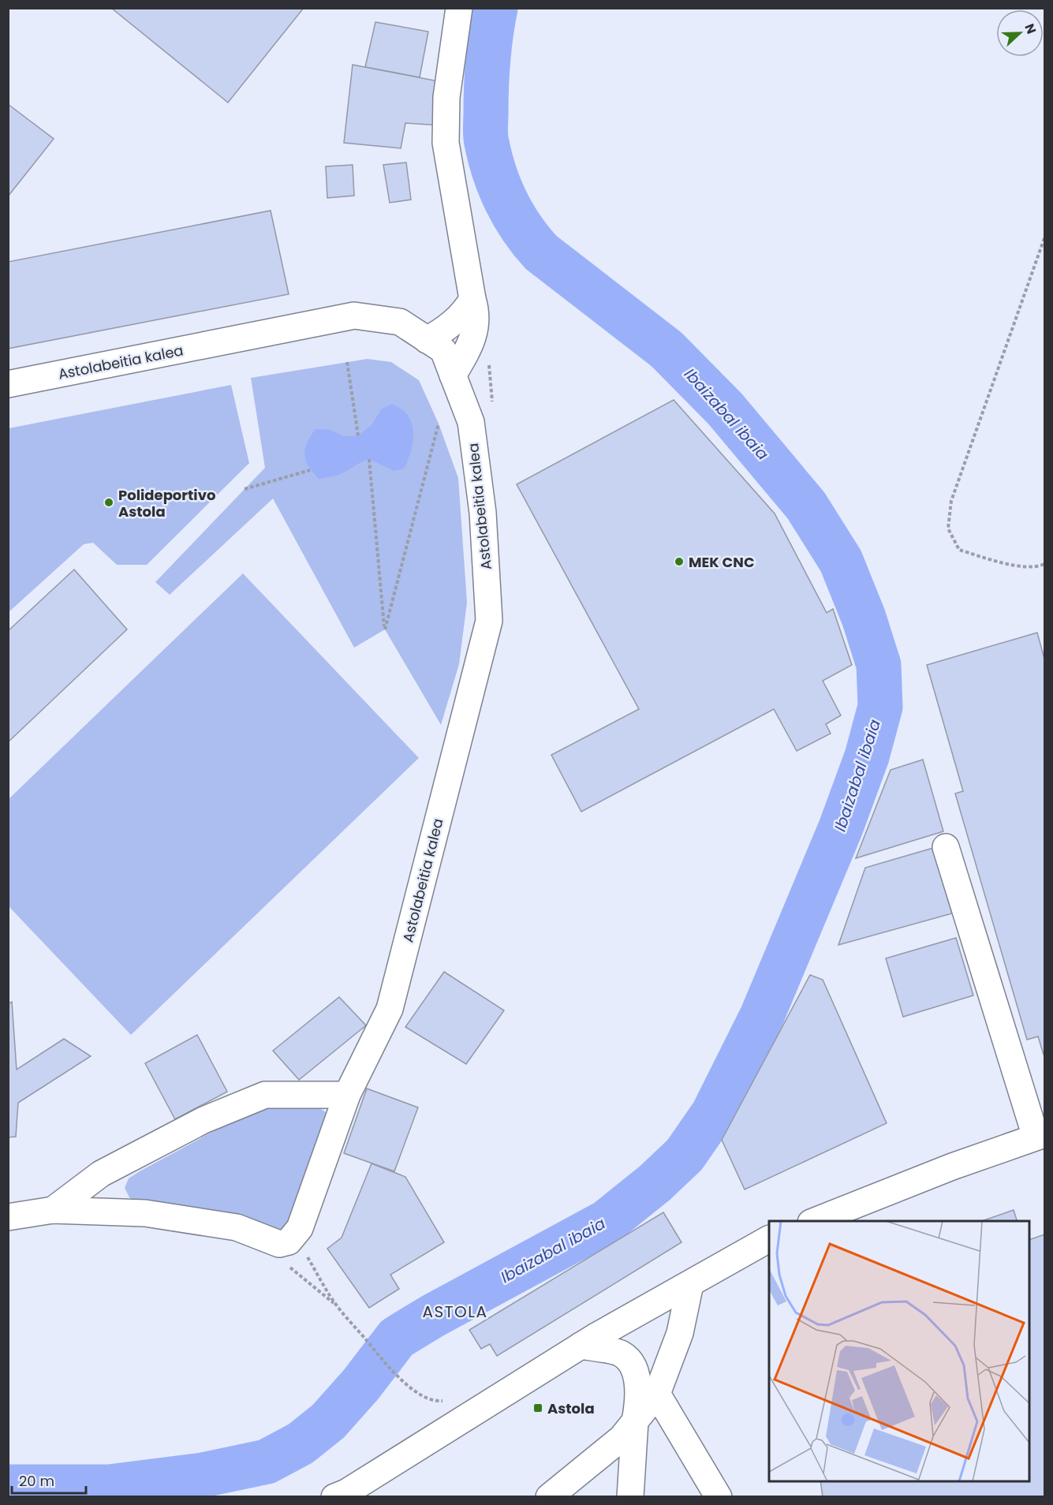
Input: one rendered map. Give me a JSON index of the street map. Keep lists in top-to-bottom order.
{
  "streets": {
    "street": ["Astolabeitia kalea"]
  },
  "districts": ["ASTOLA"],
  "water": ["Ibaizabal ibaia"],
  "places": {
    "other": ["Polideportivo Astola", "MEK CNC"],
    "transit": ["Astola"]
  },
  "scale_bar": "20 m",
  "north": "right"
}
